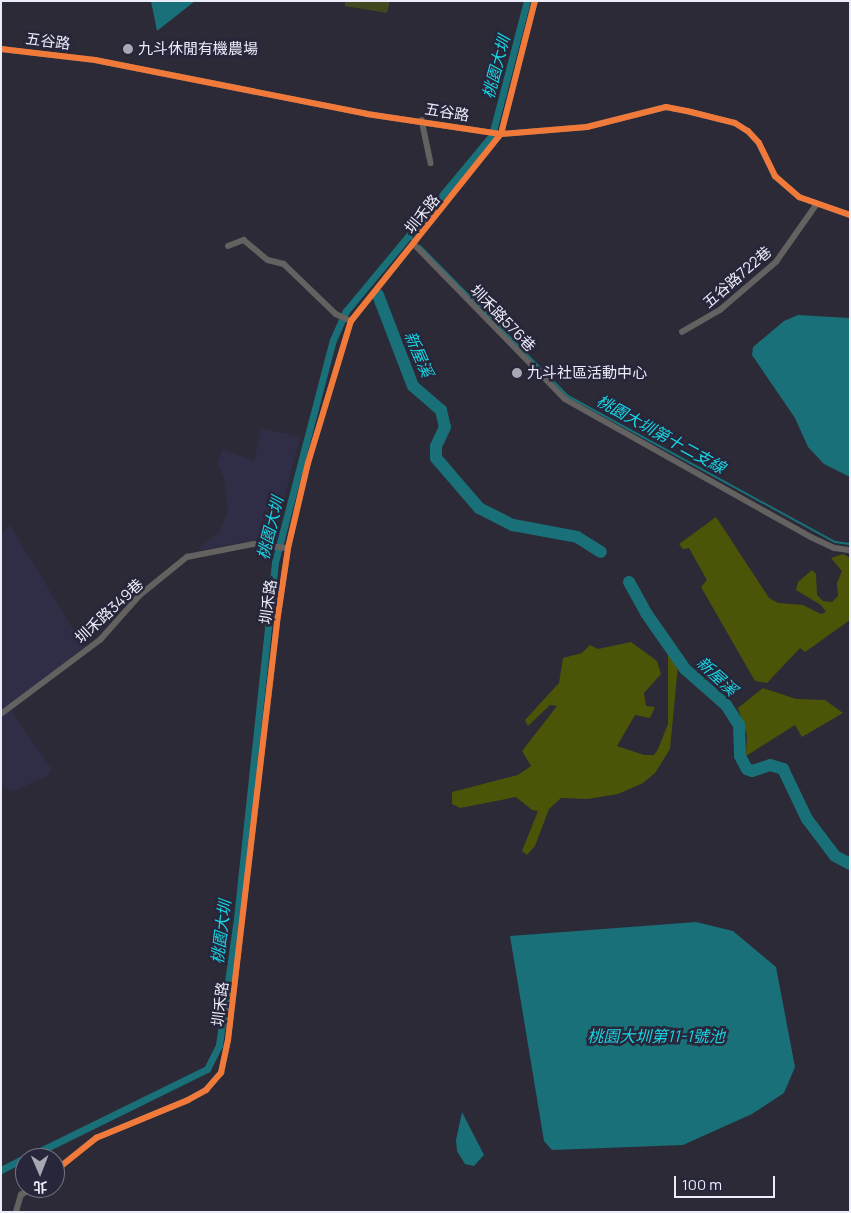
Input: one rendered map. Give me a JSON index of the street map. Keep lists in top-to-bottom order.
{
  "streets": {
    "street": [
      "五谷路",
      "圳禾路",
      "五谷路722巷",
      "圳禾路576巷",
      "圳禾路349巷"
    ]
  },
  "crossings": [
    ["五谷路", "圳禾路"],
    ["五谷路", "五谷路722巷"],
    ["圳禾路", "圳禾路576巷"],
    ["圳禾路", "圳禾路349巷"]
  ],
  "water": [
    "桃園大圳",
    "新屋溪",
    "桃園大圳第十二支線",
    "桃園大圳第11-1號池"
  ],
  "places": ["九斗休閒有機農場", "九斗社區活動中心"],
  "scale_bar": "100 m",
  "north": "bottom"
}
